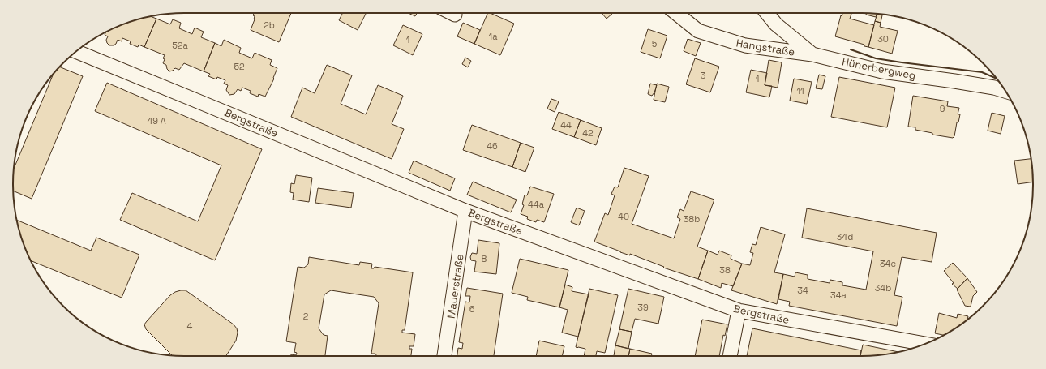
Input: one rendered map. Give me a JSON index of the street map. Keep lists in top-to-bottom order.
{
  "streets": {
    "street": [
      "Hangstraße",
      "Hünerbergweg",
      "Bergstraße",
      "Mauerstraße"
    ]
  },
  "crossings": [
    ["Hangstraße", "Hünerbergweg"],
    ["Bergstraße", "Mauerstraße"]
  ],
  "house_numbers": [
    "2b",
    "1a",
    "30",
    "1",
    "5",
    "52a",
    "52",
    "3",
    "1",
    "11",
    "9",
    "49 A",
    "44",
    "42",
    "46",
    "44a",
    "40",
    "38b",
    "34d",
    "8",
    "34c",
    "38",
    "34b",
    "34",
    "34a",
    "39",
    "6",
    "2",
    "4"
  ]
}
